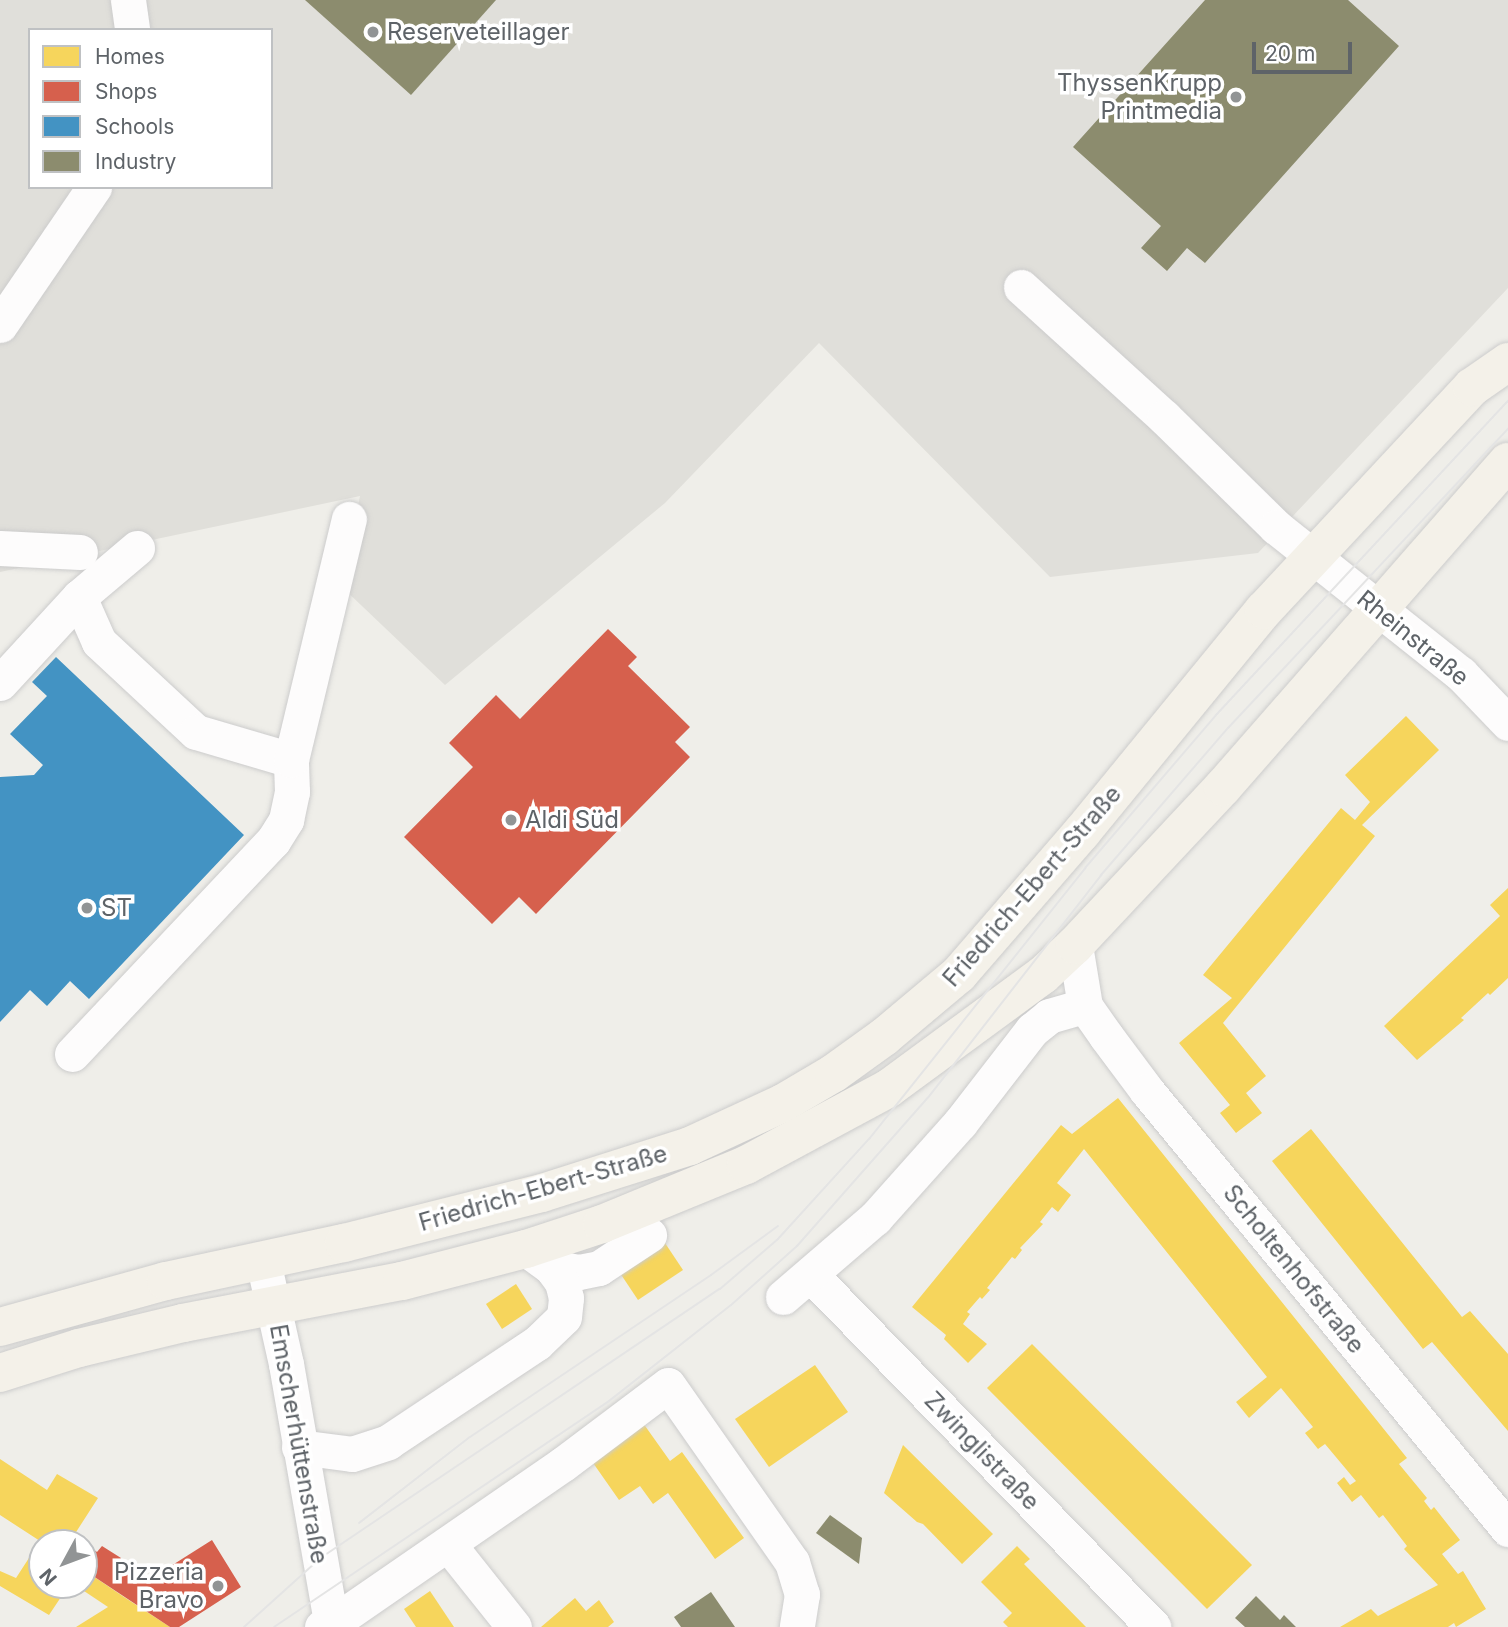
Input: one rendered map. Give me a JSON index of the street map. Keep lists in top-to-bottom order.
{
  "streets": {
    "main road": ["Friedrich-Ebert-Straße"],
    "street": [
      "Rheinstraße",
      "Scholtenhofstraße",
      "Emscherhüttenstraße",
      "Zwinglistraße"
    ]
  },
  "crossings": [
    ["Rheinstraße", "Friedrich-Ebert-Straße"],
    ["Friedrich-Ebert-Straße", "Emscherhüttenstraße"]
  ],
  "places": [
    "Reserveteillager",
    "ThyssenKrupp Printmedia",
    "Aldi Süd",
    "ST",
    "Pizzeria Bravo"
  ],
  "legend": [
    "Homes",
    "Shops",
    "Schools",
    "Industry"
  ],
  "scale_bar": "20 m",
  "north": "bottom left"
}
